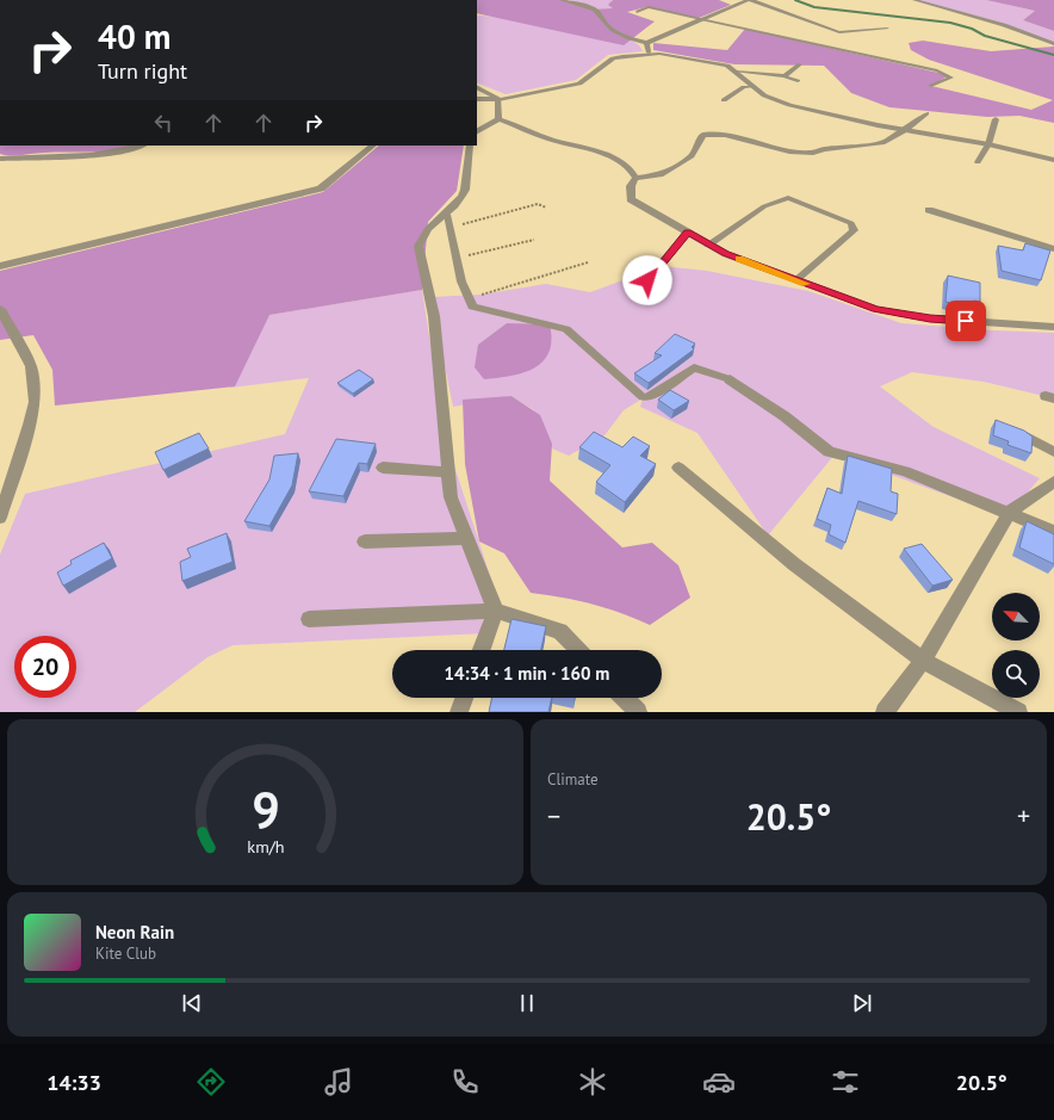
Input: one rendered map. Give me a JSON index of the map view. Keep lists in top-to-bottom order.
{
  "north": "top left",
  "page": {
    "turn": ["40 m", "Turn right"],
    "limit": "20",
    "trip": "14:34 · 1 min · 160 m",
    "tile": "Climate",
    "heat": ["−", "20.5°", "+"],
    "song": ["Neon Rain", "Kite Club"],
    "tabs": ["14:33", "20.5°"],
    "gauge": ["9", "km/h"]
  }
}
